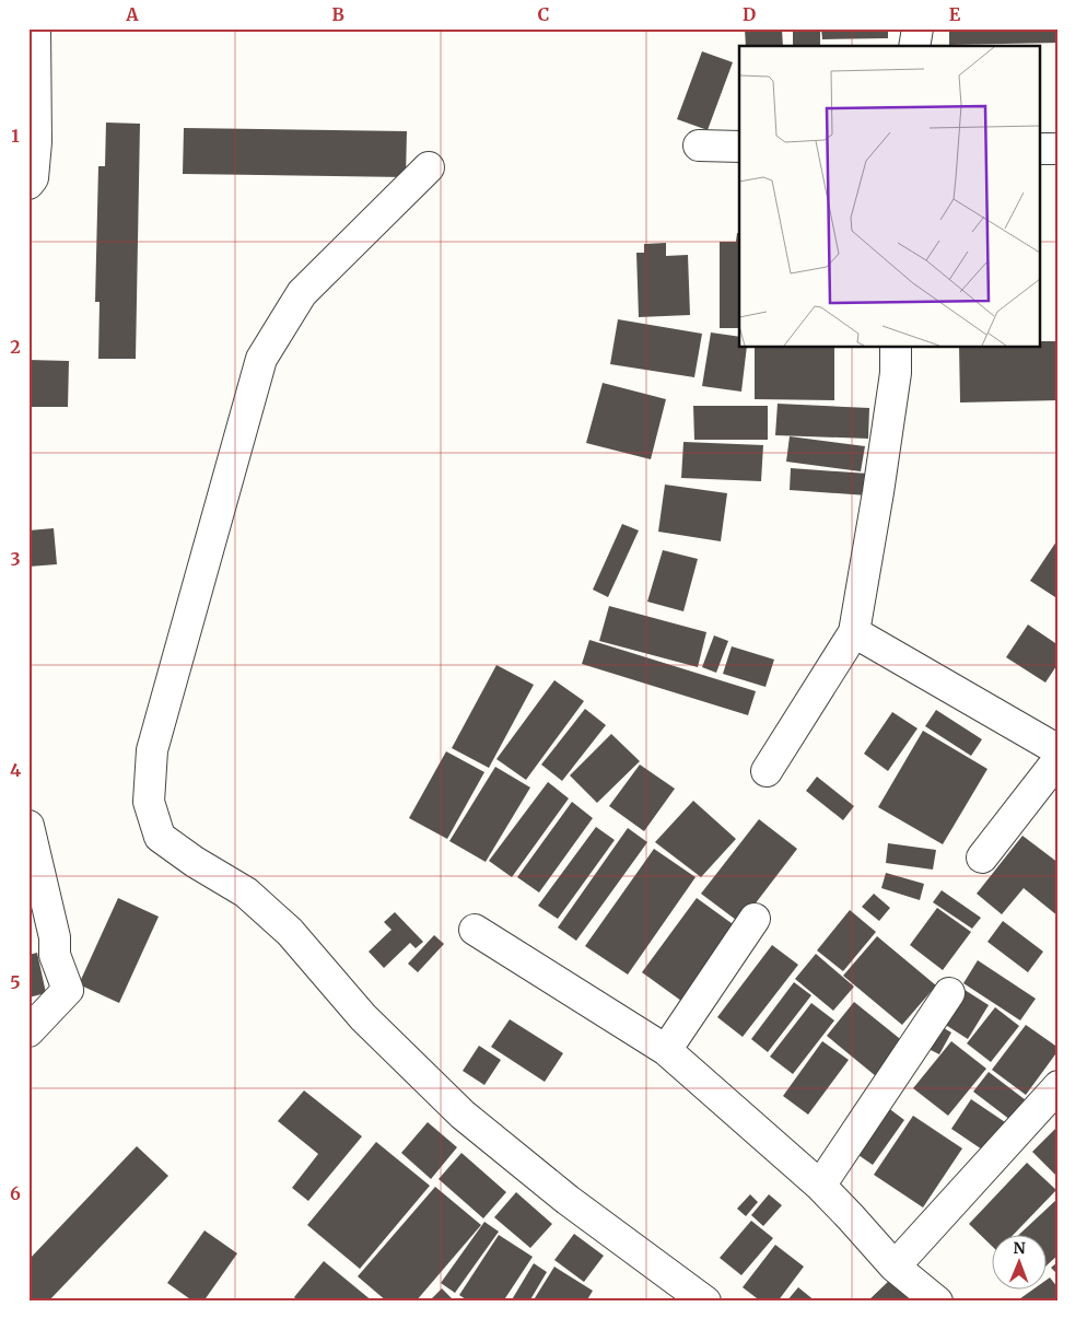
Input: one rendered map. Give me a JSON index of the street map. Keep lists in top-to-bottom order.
{
  "north": "top",
  "grid": {
    "columns": [
      "A",
      "B",
      "C",
      "D",
      "E"
    ],
    "rows": [
      "1",
      "2",
      "3",
      "4",
      "5",
      "6"
    ]
  }
}
